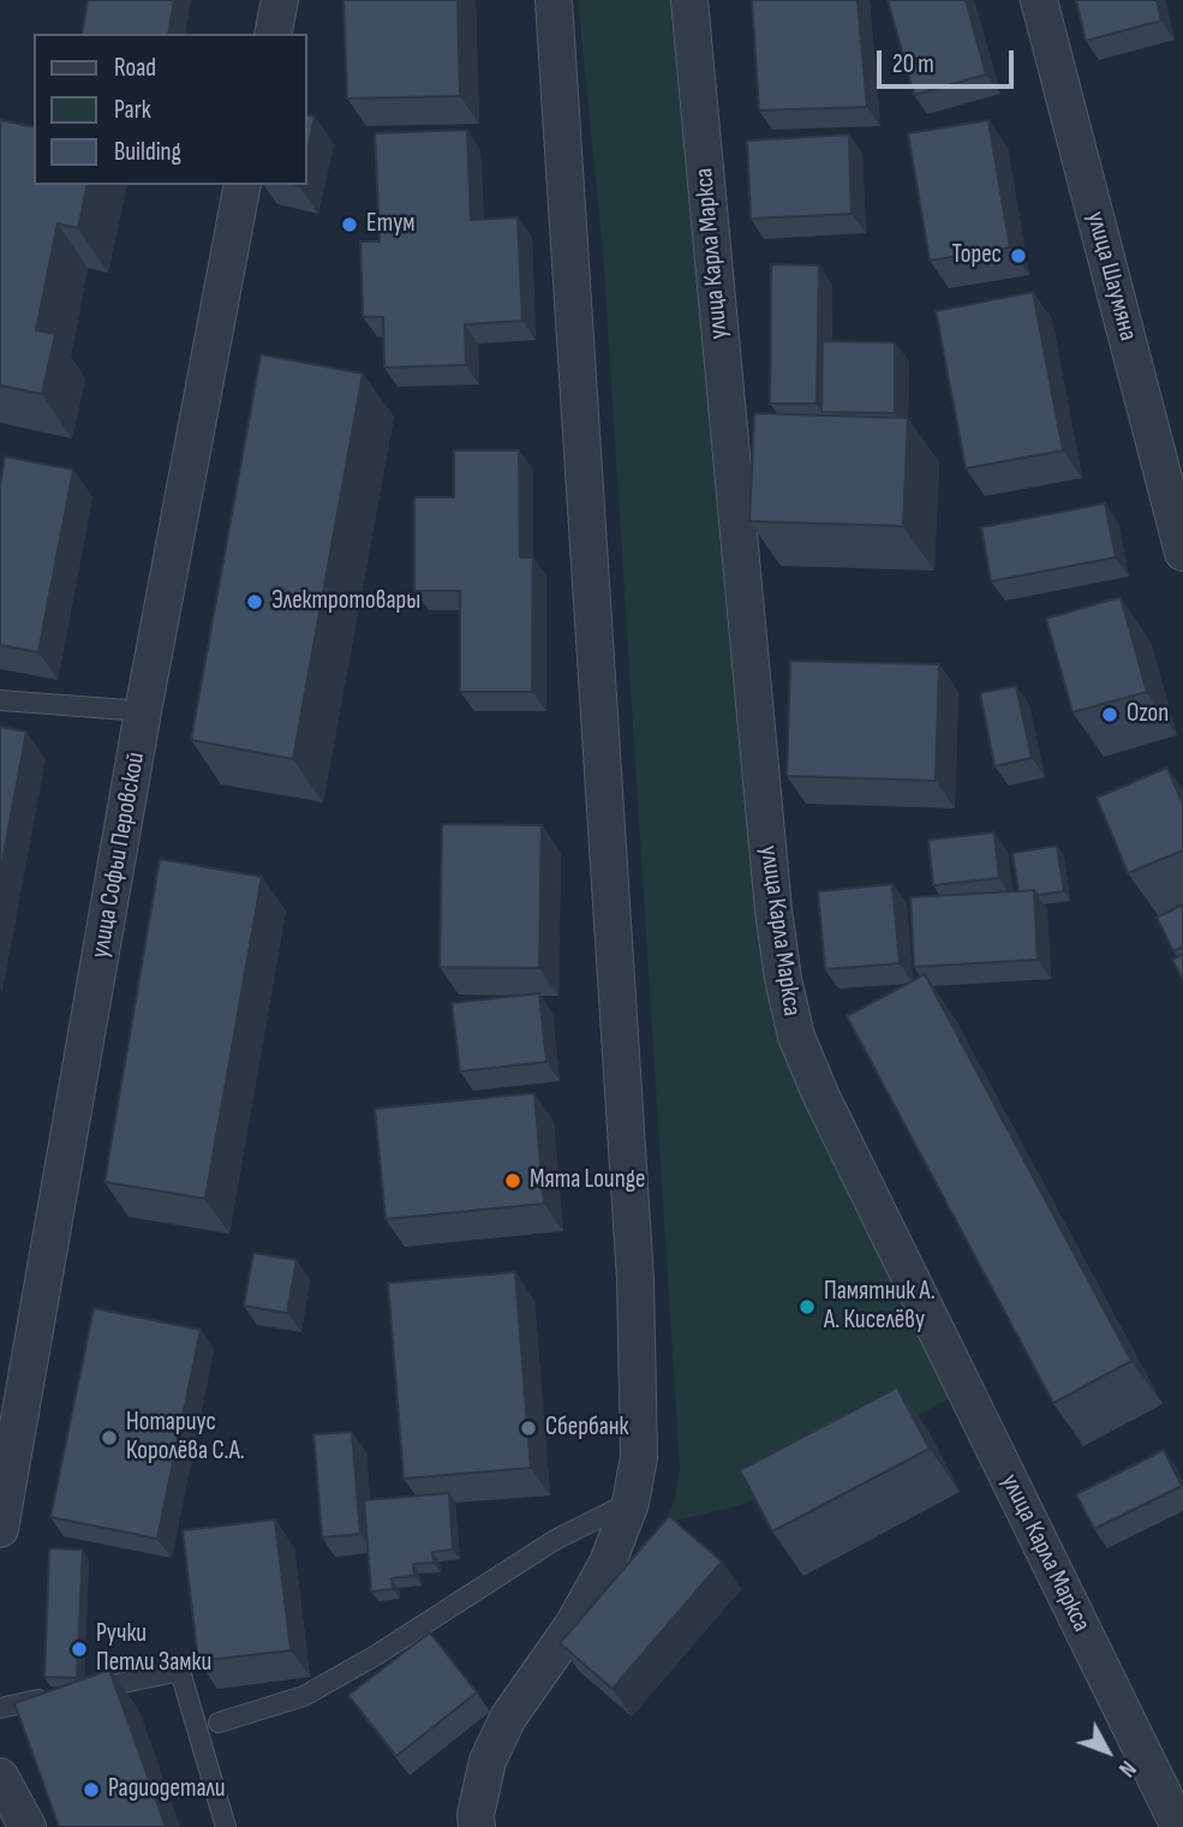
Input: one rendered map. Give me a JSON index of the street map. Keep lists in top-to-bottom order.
{
  "streets": {
    "street": ["улица Карла Маркса", "улица Шаумяна", "улица Софьи Перовской"]
  },
  "places": [
    "Етум",
    "Торес",
    "Электротовары",
    "Ozon",
    "Мята Lounge",
    "Памятник А. А. Киселёву",
    "Сбербанк",
    "Нотариус Королёва С.А.",
    "Ручки Петли Замки",
    "Радиодетали"
  ],
  "legend": ["Road", "Park", "Building"],
  "scale_bar": "20 m",
  "north": "bottom right"
}
